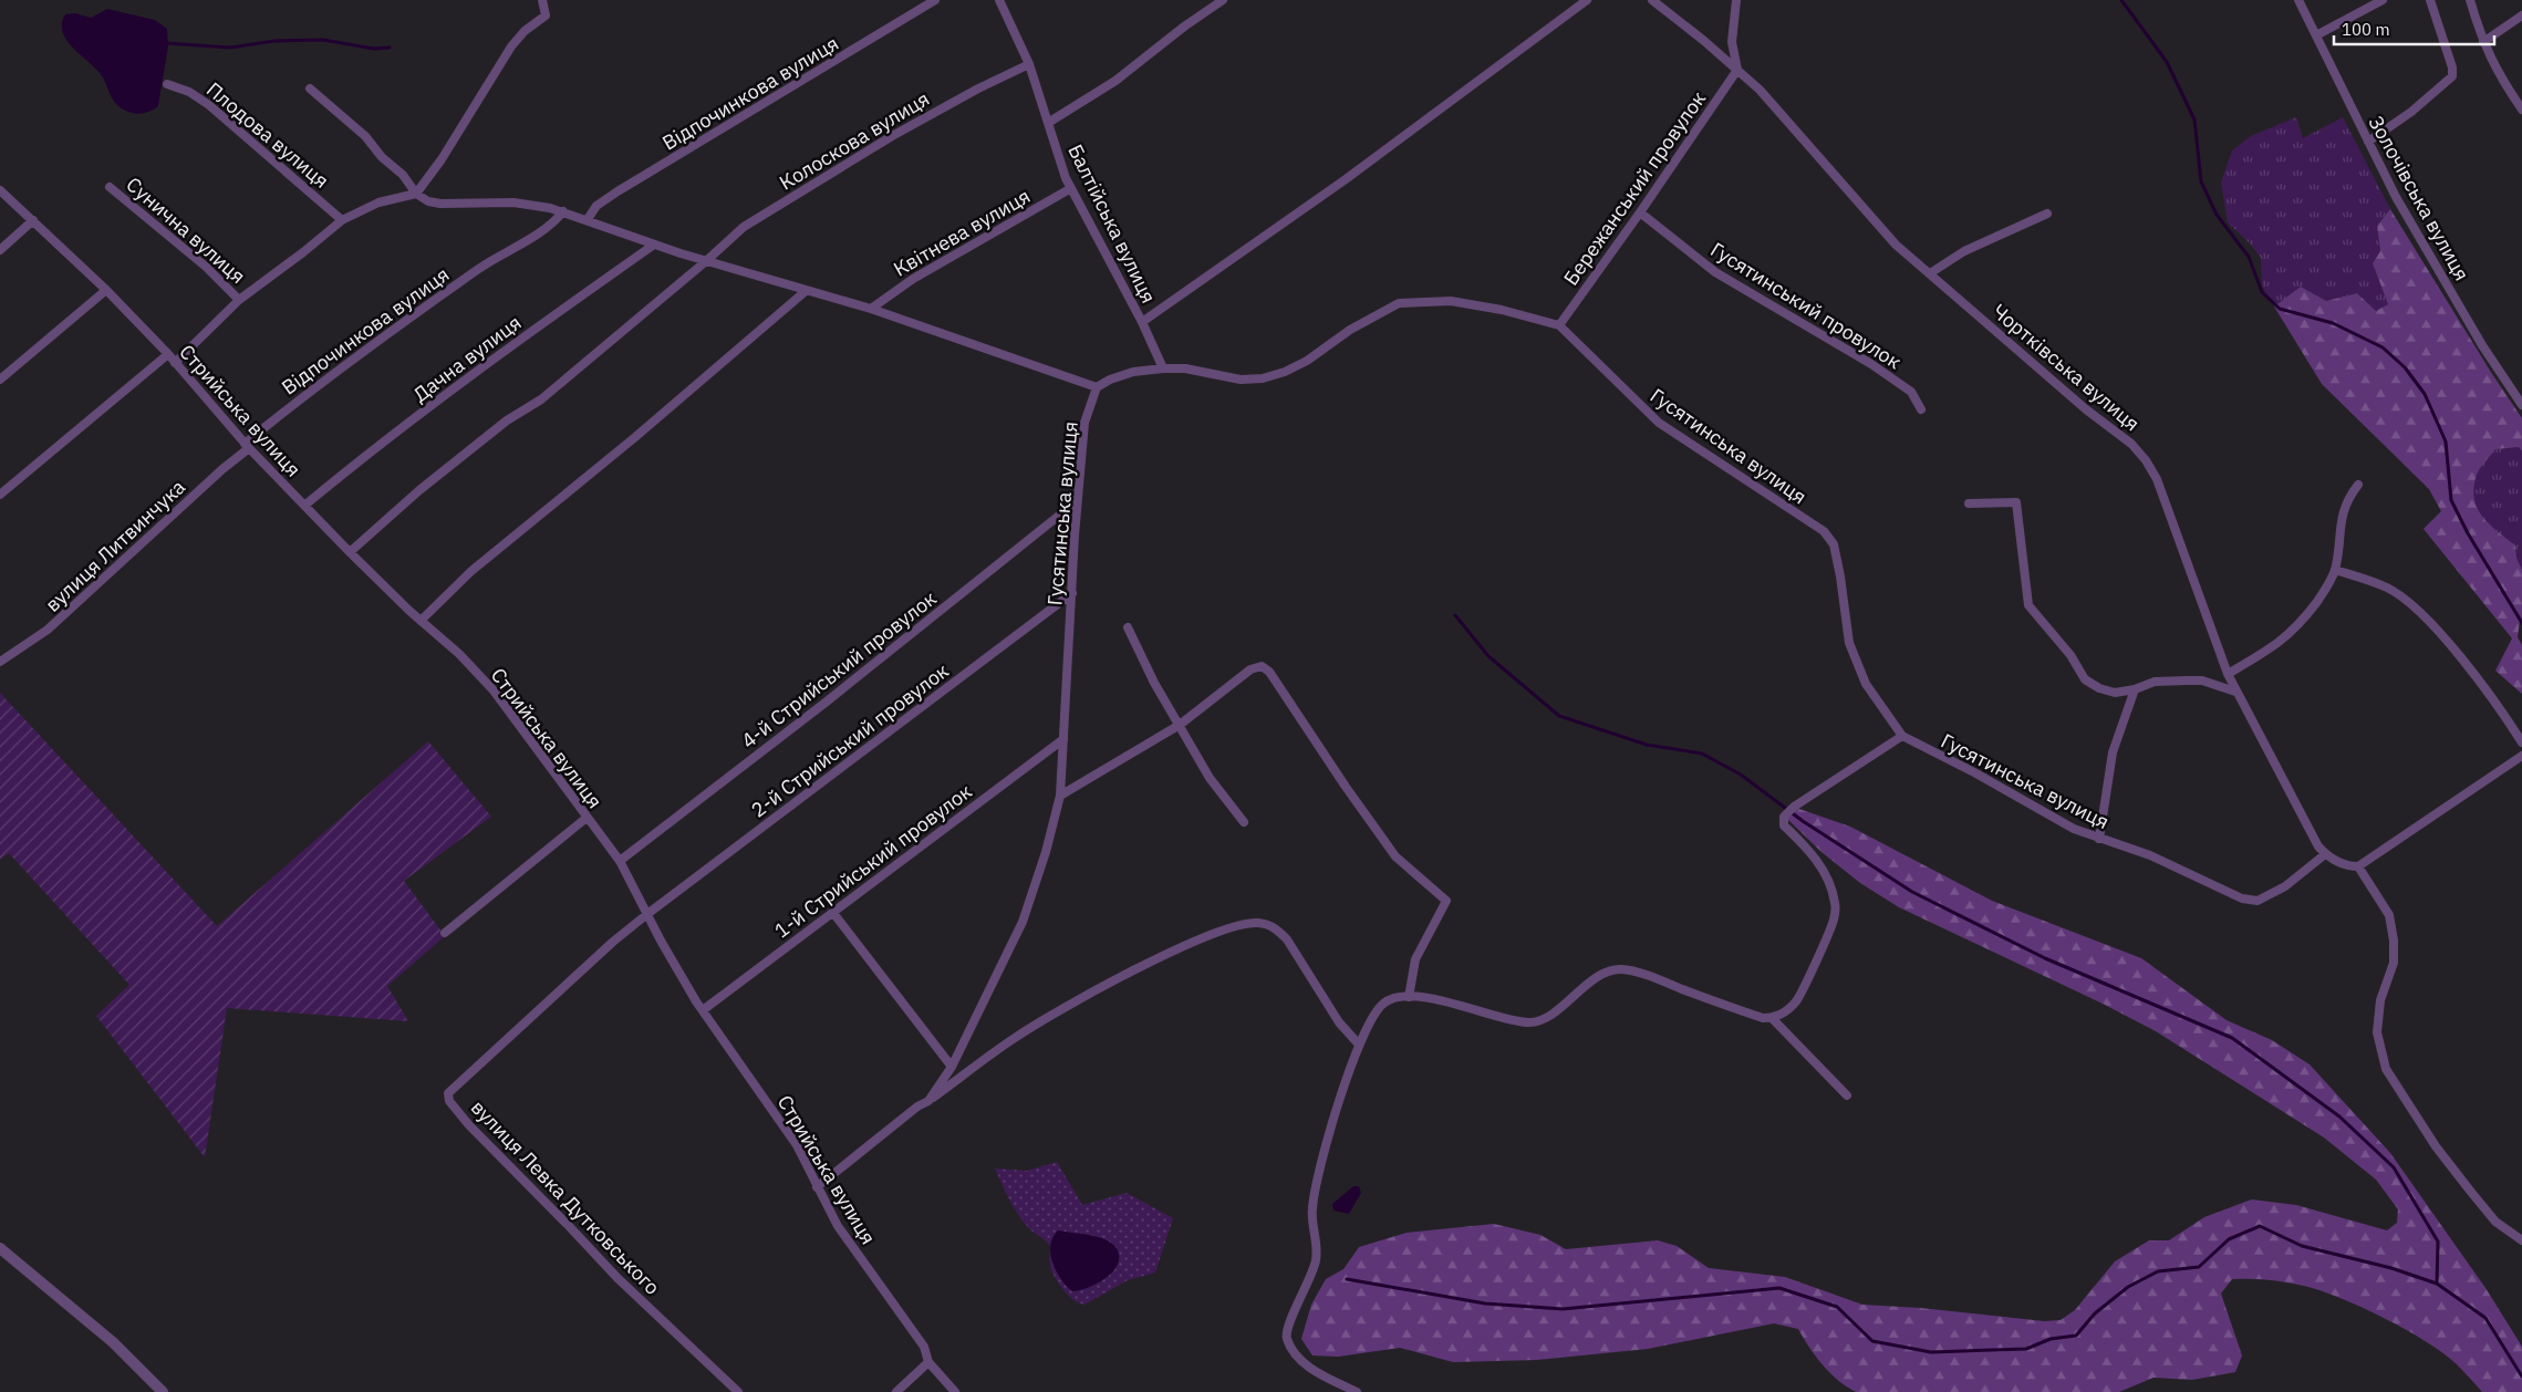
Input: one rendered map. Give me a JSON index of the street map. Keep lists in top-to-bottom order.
{
  "streets": {
    "street": [
      "Відпочинкова вулиця",
      "Плодова вулиця",
      "Колоскова вулиця",
      "Бережанський провулок",
      "Золочівська вулиця",
      "Балтійська вулиця",
      "Сунична вулиця",
      "Квітнева вулиця",
      "Гусятинський провулок",
      "Дачна вулиця",
      "Чортківська вулиця",
      "Стрийська вулиця",
      "Гусятинська вулиця",
      "вулиця Литвинчука",
      "4-й Стрийський провулок",
      "2-й Стрийський провулок",
      "1-й Стрийський провулок",
      "вулиця Левка Дутковського"
    ]
  },
  "crossings": [
    ["Відпочинкова вулиця", "Стрийська вулиця"],
    ["Відпочинкова вулиця", "вулиця Литвинчука"],
    ["Колоскова вулиця", "Балтійська вулиця"],
    ["Колоскова вулиця", "Стрийська вулиця"],
    ["Бережанський провулок", "Гусятинський провулок"],
    ["Бережанський провулок", "Чортківська вулиця"],
    ["Бережанський провулок", "Гусятинська вулиця"],
    ["Балтійська вулиця", "Квітнева вулиця"],
    ["Балтійська вулиця", "Гусятинська вулиця"],
    ["Дачна вулиця", "Стрийська вулиця"],
    ["Чортківська вулиця", "Гусятинська вулиця"],
    ["Стрийська вулиця", "вулиця Литвинчука"],
    ["Стрийська вулиця", "4-й Стрийський провулок"],
    ["Стрийська вулиця", "2-й Стрийський провулок"],
    ["Стрийська вулиця", "1-й Стрийський провулок"],
    ["Стрийська вулиця", "вулиця Левка Дутковського"],
    ["Гусятинська вулиця", "4-й Стрийський провулок"],
    ["Гусятинська вулиця", "2-й Стрийський провулок"],
    ["Гусятинська вулиця", "1-й Стрийський провулок"],
    ["2-й Стрийський провулок", "вулиця Левка Дутковського"]
  ],
  "scale_bar": "100 m"
}
